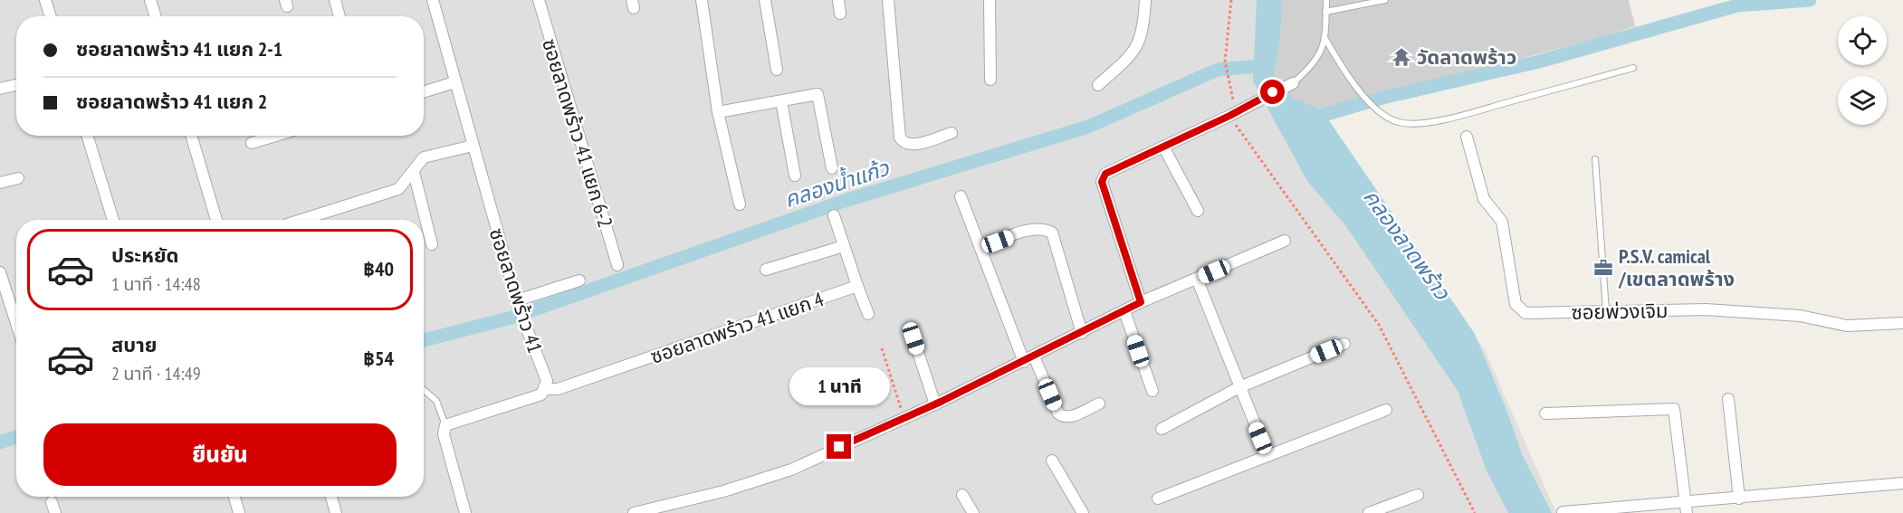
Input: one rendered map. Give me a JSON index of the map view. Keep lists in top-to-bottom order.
{
  "streets": {
    "street": [
      "ซอยลาดพร้าว 41 แยก 6-2",
      "ซอยลาดพร้าว 41",
      "ซอยพ่วงเจิม",
      "ซอยลาดพร้าว 41 แยก 4"
    ]
  },
  "crossings": [
    ["ซอยลาดพร้าว 41", "ซอยลาดพร้าว 41 แยก 4"]
  ],
  "water": ["คลองน้ำแก้ว", "คลองลาดพร้าว"],
  "places": {
    "temple": ["วัดลาดพร้าว"],
    "office": ["P.S.V. camical /เขตลาดพร้าง"]
  },
  "page": {
    "banner": ["ซอยลาดพร้าว 41 แยก 2-1", "ซอยลาดพร้าว 41 แยก 2"],
    "list": [
      {
        "name": "ประหยัด",
        "note": "1 นาที · 14:48",
        "value": "฿40"
      },
      {
        "name": "สบาย",
        "note": "2 นาที · 14:49",
        "value": "฿54"
      }
    ],
    "bubble": "1 นาที",
    "buttons": "ยืนยัน"
  }
}
